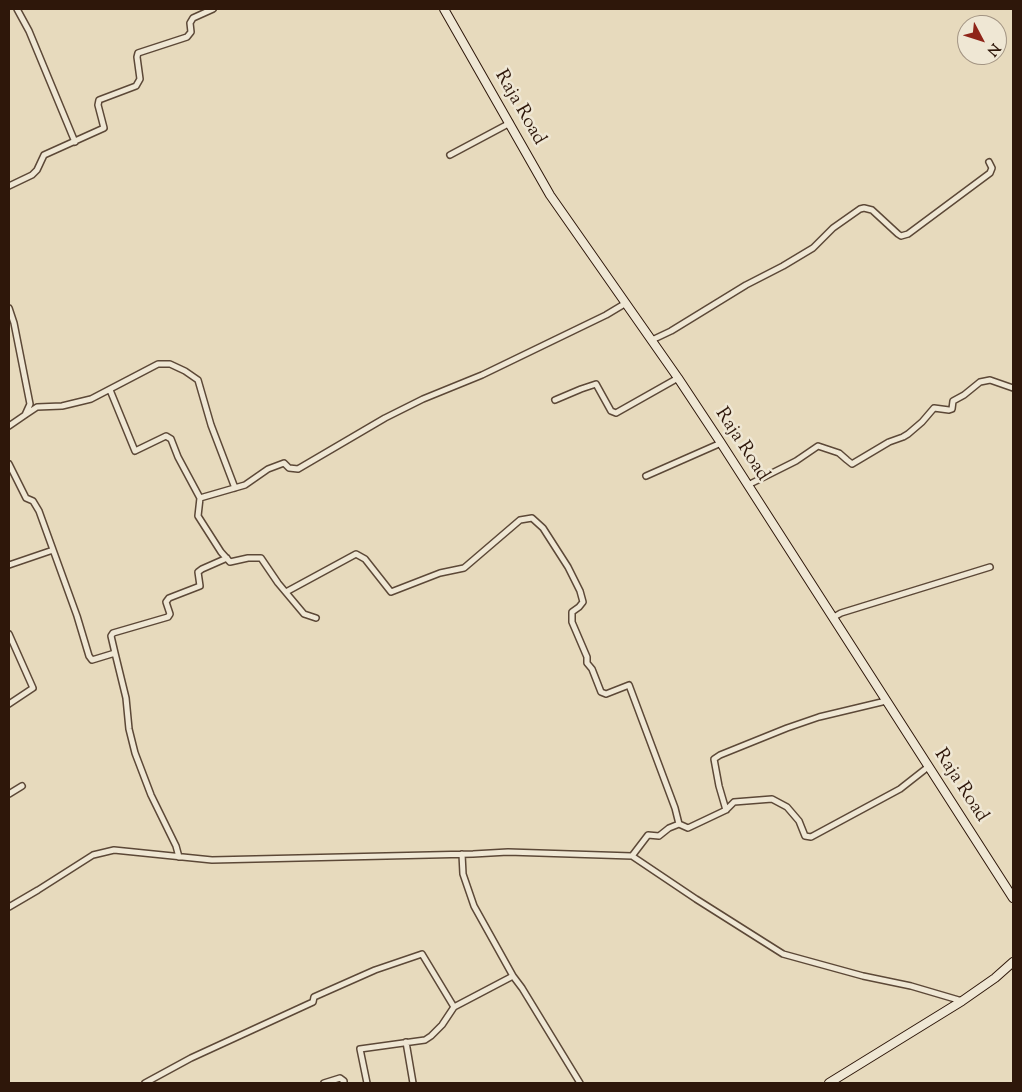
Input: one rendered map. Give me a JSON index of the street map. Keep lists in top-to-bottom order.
{
  "streets": {
    "street": ["Raja Road"]
  },
  "north": "bottom right"
}
